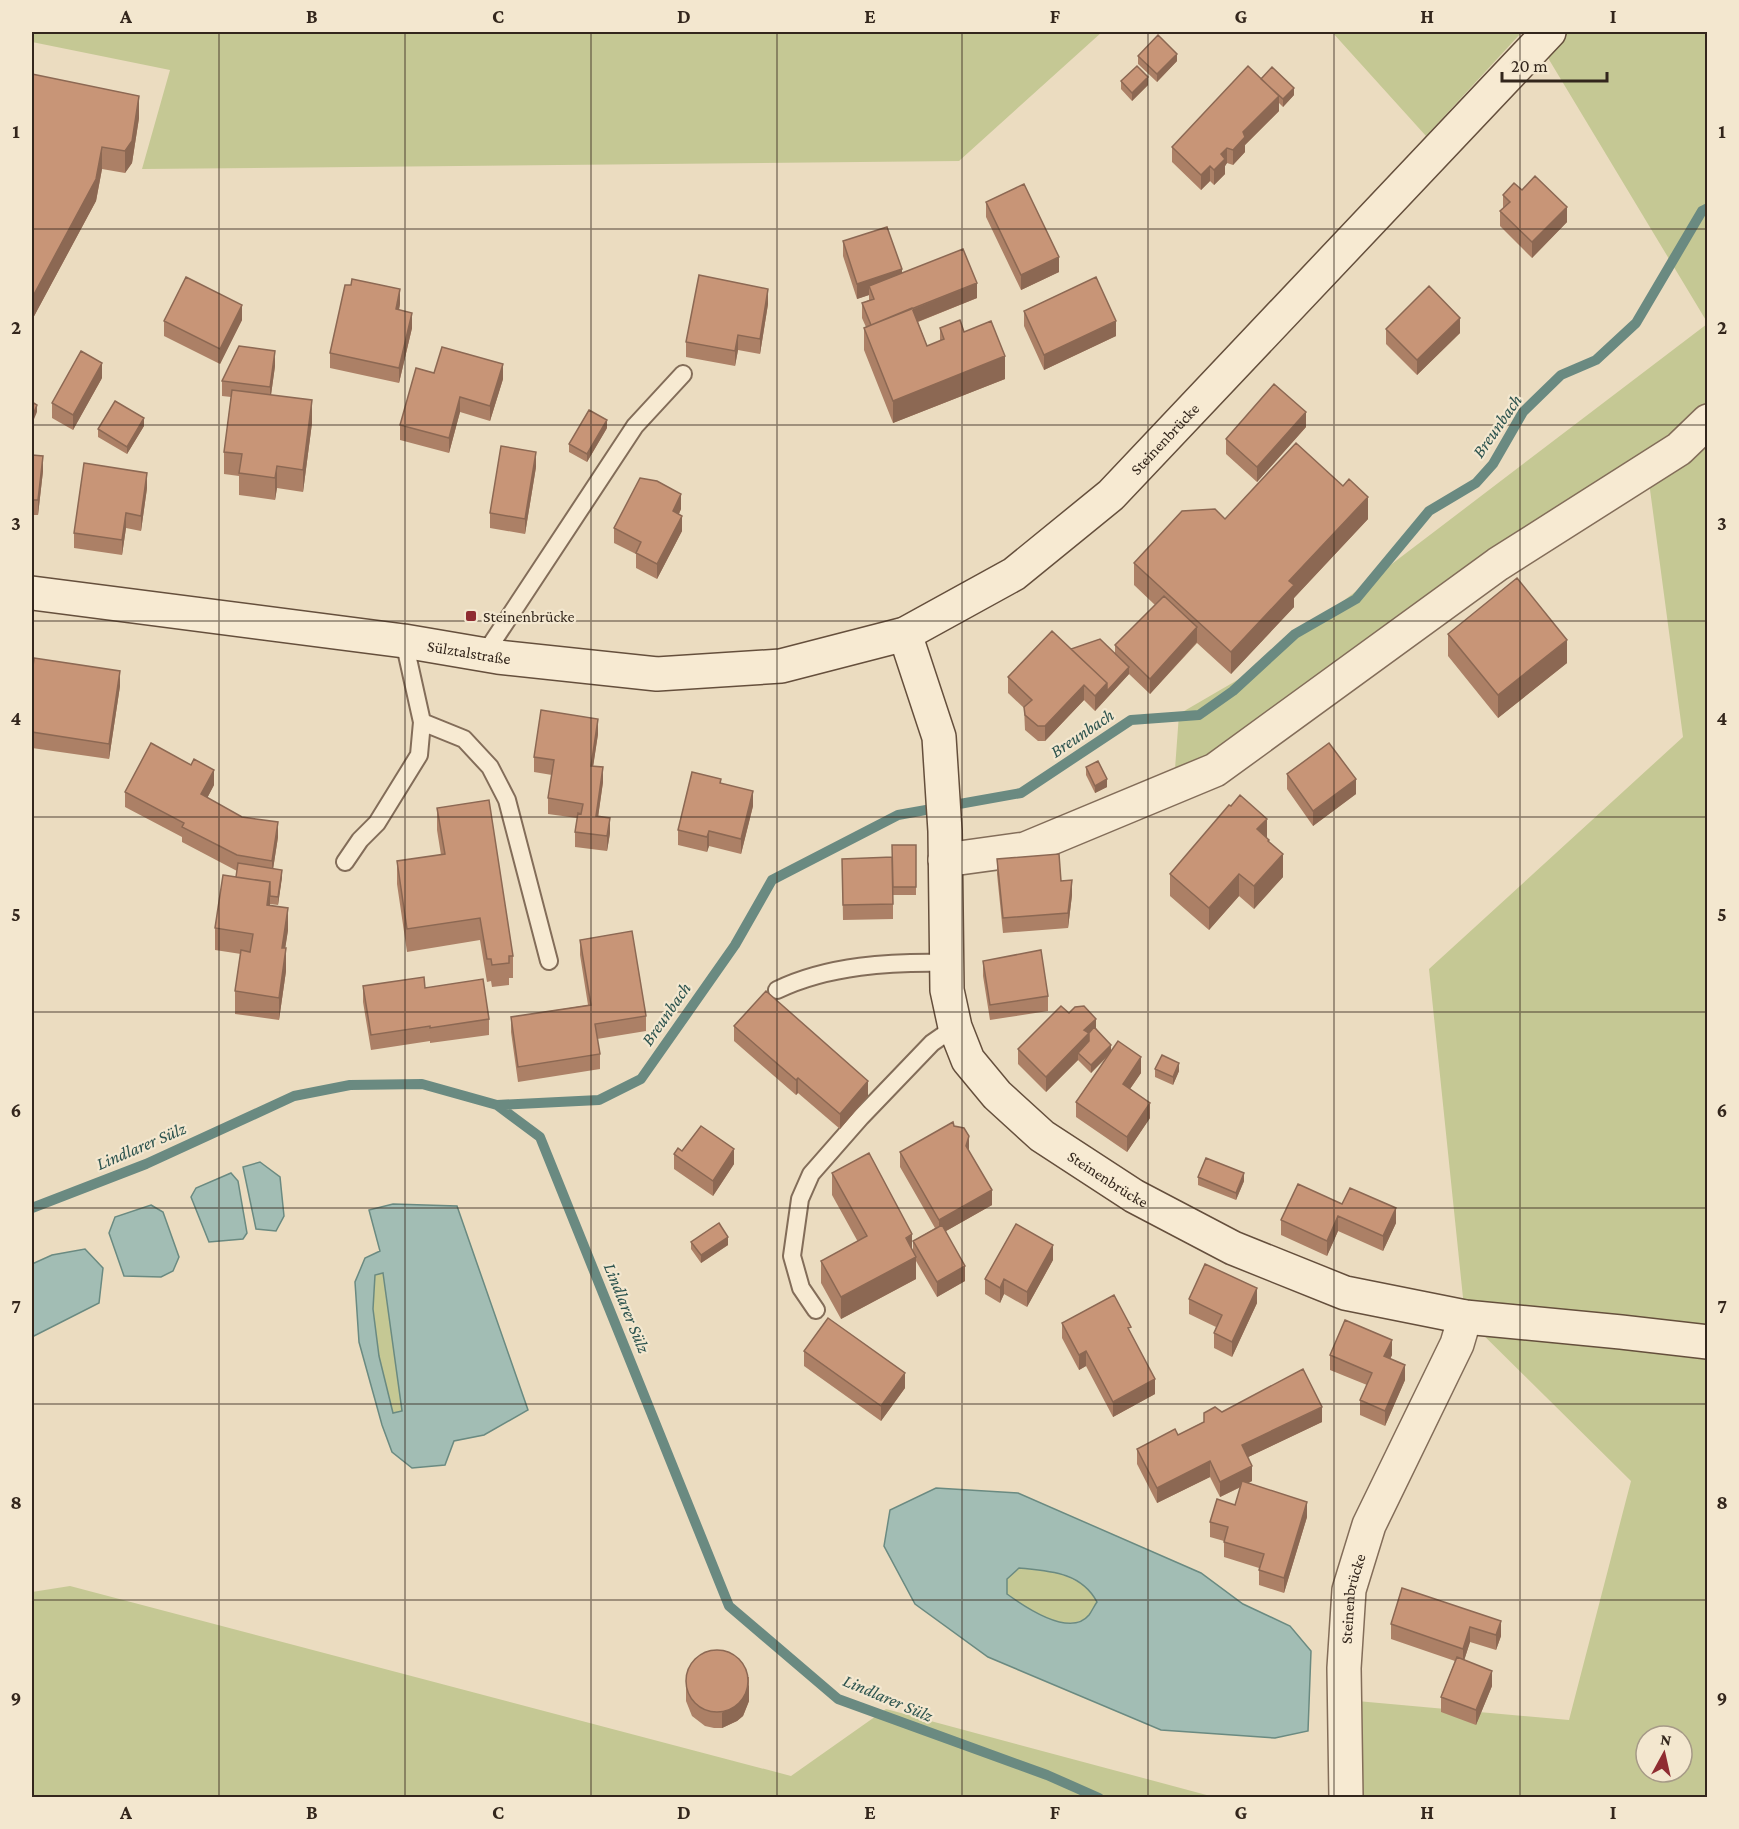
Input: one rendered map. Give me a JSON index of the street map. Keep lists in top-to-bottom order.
{
  "streets": {
    "main road": ["Steinenbrücke", "Sülztalstraße"]
  },
  "crossings": [
    ["Steinenbrücke", "Sülztalstraße"]
  ],
  "water": ["Breunbach", "Lindlarer Sülz"],
  "places": {
    "transit": ["Steinenbrücke"]
  },
  "scale_bar": "20 m",
  "north": "top",
  "grid": {
    "columns": [
      "A",
      "B",
      "C",
      "D",
      "E",
      "F",
      "G",
      "H",
      "I"
    ],
    "rows": [
      "1",
      "2",
      "3",
      "4",
      "5",
      "6",
      "7",
      "8",
      "9"
    ]
  }
}
